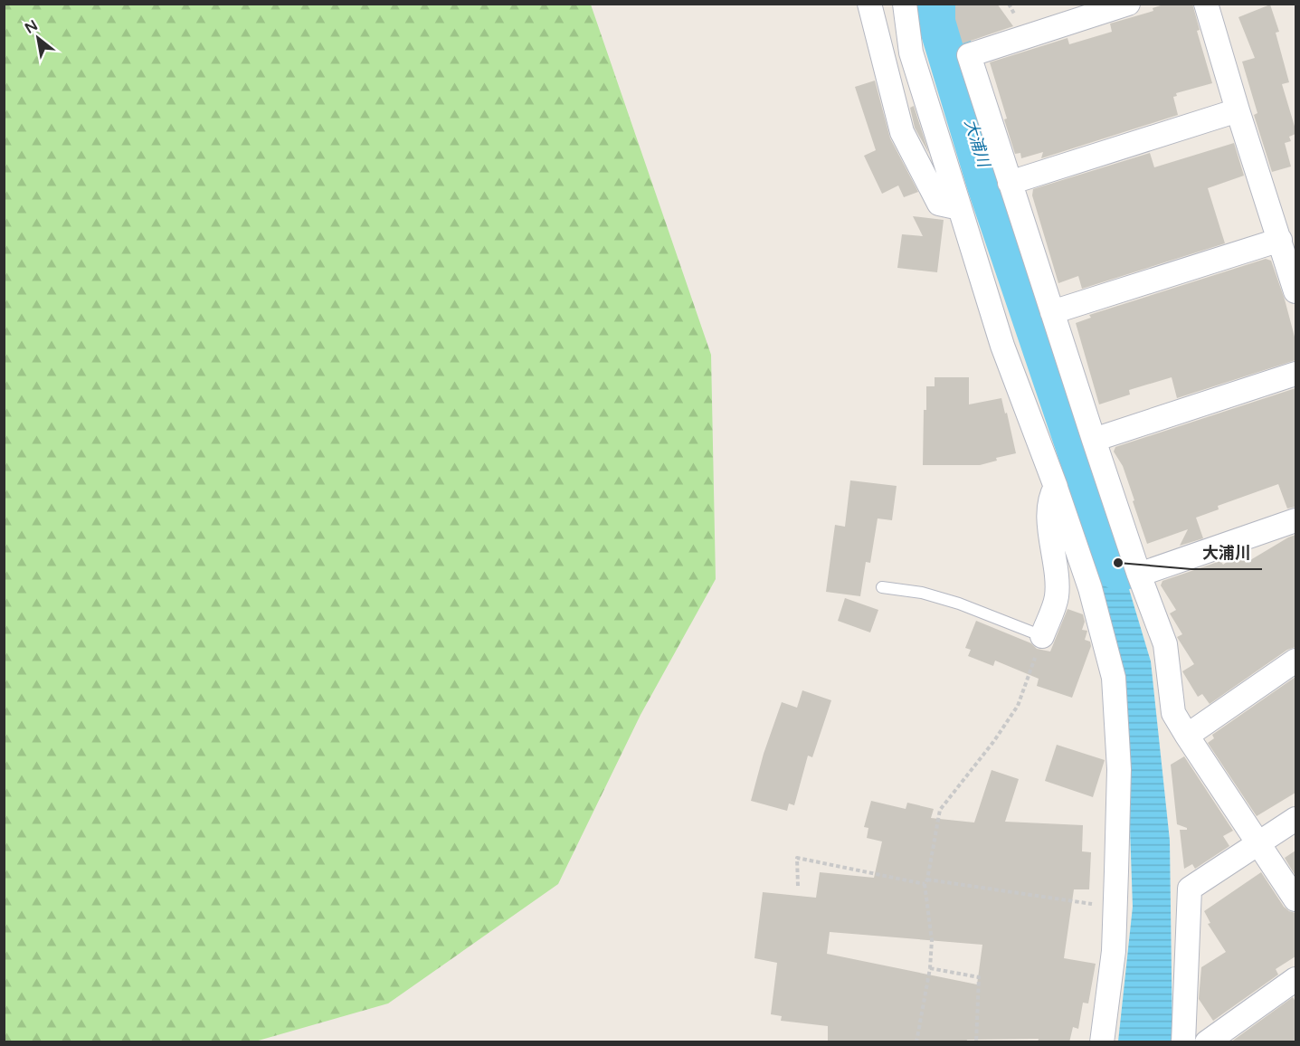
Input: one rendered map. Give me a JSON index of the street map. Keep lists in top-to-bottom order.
{
  "water": ["大浦川"],
  "places": ["大浦川"],
  "north": "top left"
}
